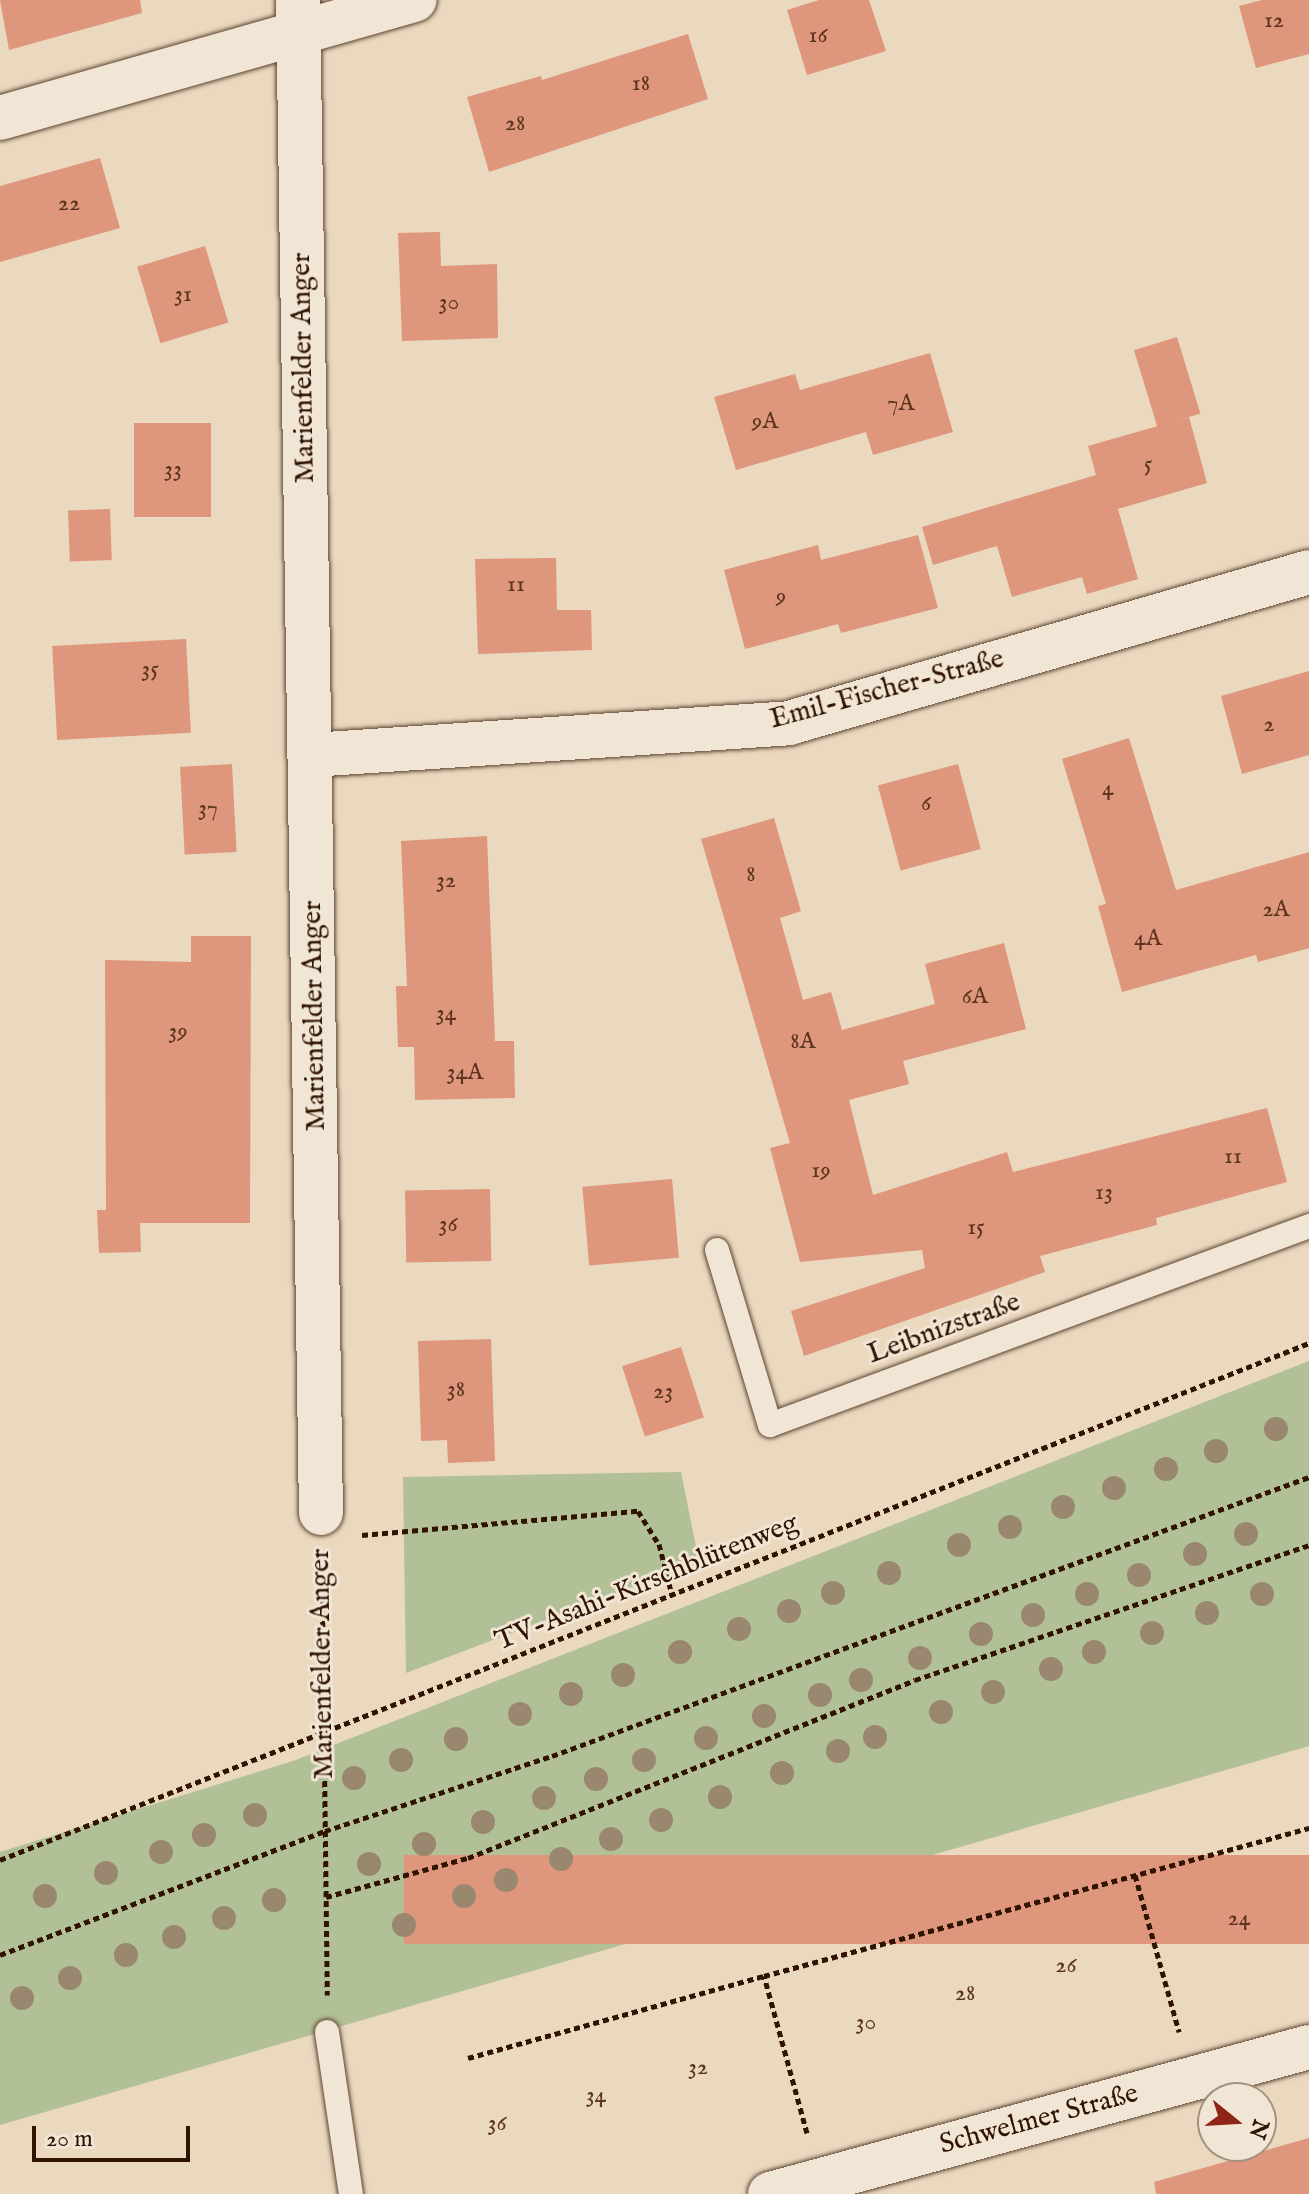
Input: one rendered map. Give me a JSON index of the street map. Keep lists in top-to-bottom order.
{
  "streets": {
    "street": ["Marienfelder Anger", "Emil-Fischer-Straße", "Schwelmer Straße"],
    "lane": ["Leibnizstraße"],
    "path": ["TV-Asahi-Kirschblütenweg"]
  },
  "crossings": [
    ["Marienfelder Anger", "Emil-Fischer-Straße"],
    ["Marienfelder Anger", "TV-Asahi-Kirschblütenweg"]
  ],
  "house_numbers": [
    "12",
    "16",
    "18",
    "28",
    "22",
    "31",
    "30",
    "7A",
    "9A",
    "5",
    "33",
    "11",
    "9",
    "35",
    "2",
    "4",
    "6",
    "37",
    "8",
    "32",
    "2A",
    "4A",
    "6A",
    "34",
    "39",
    "8A",
    "34A",
    "11",
    "19",
    "13",
    "36",
    "15",
    "38",
    "23",
    "24",
    "26",
    "28",
    "30",
    "32",
    "34",
    "36"
  ],
  "scale_bar": "20 m",
  "north": "right"
}
